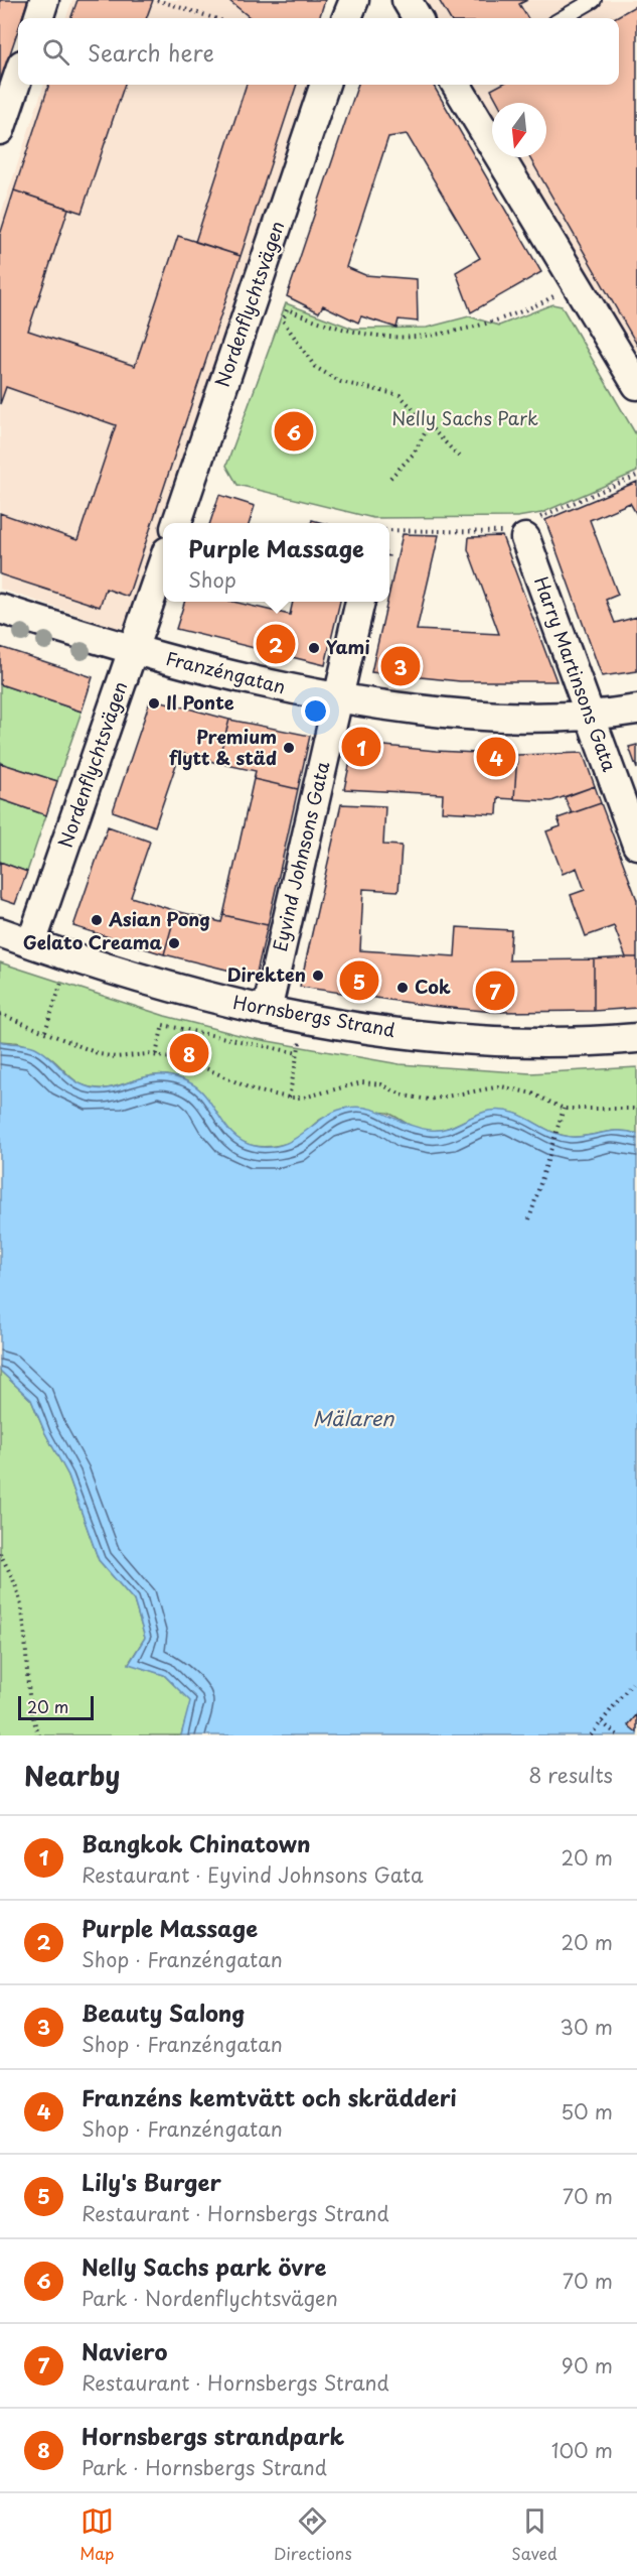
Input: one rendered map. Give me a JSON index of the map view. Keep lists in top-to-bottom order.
{
  "streets": {
    "street": [
      "Nordenflychtsvägen",
      "Franzéngatan",
      "Harry Martinsons Gata",
      "Eyvind Johnsons Gata",
      "Hornsbergs Strand"
    ]
  },
  "crossings": [
    ["Nordenflychtsvägen", "Franzéngatan"],
    ["Nordenflychtsvägen", "Hornsbergs Strand"],
    ["Franzéngatan", "Harry Martinsons Gata"],
    ["Franzéngatan", "Eyvind Johnsons Gata"],
    ["Eyvind Johnsons Gata", "Hornsbergs Strand"]
  ],
  "water": ["Mälaren"],
  "parks": ["Nelly Sachs Park"],
  "places": [
    "Yami",
    "Il Ponte",
    "Premium flytt & städ",
    "Asian Pong",
    "Gelato Creama",
    "Direkten",
    "Cok"
  ],
  "scale_bar": "20 m",
  "north": "bottom",
  "page": {
    "search": "Search here",
    "pins": [
      "6",
      "2",
      "3",
      "1",
      "4",
      "5",
      "7",
      "8"
    ],
    "popup": ["Purple Massage", "Shop"],
    "scale": "20 m",
    "heading": ["Nearby", "8 results"],
    "list": [
      {
        "mark": "1",
        "name": "Bangkok Chinatown",
        "note": "Restaurant · Eyvind Johnsons Gata",
        "value": "20 m"
      },
      {
        "mark": "2",
        "name": "Purple Massage",
        "note": "Shop · Franzéngatan",
        "value": "20 m"
      },
      {
        "mark": "3",
        "name": "Beauty Salong",
        "note": "Shop · Franzéngatan",
        "value": "30 m"
      },
      {
        "mark": "4",
        "name": "Franzéns kemtvätt och skrädderi",
        "note": "Shop · Franzéngatan",
        "value": "50 m"
      },
      {
        "mark": "5",
        "name": "Lily's Burger",
        "note": "Restaurant · Hornsbergs Strand",
        "value": "70 m"
      },
      {
        "mark": "6",
        "name": "Nelly Sachs park övre",
        "note": "Park · Nordenflychtsvägen",
        "value": "70 m"
      },
      {
        "mark": "7",
        "name": "Naviero",
        "note": "Restaurant · Hornsbergs Strand",
        "value": "90 m"
      },
      {
        "mark": "8",
        "name": "Hornsbergs strandpark",
        "note": "Park · Hornsbergs Strand",
        "value": "100 m"
      }
    ],
    "nav": ["Map", "Directions", "Saved"]
  }
}
